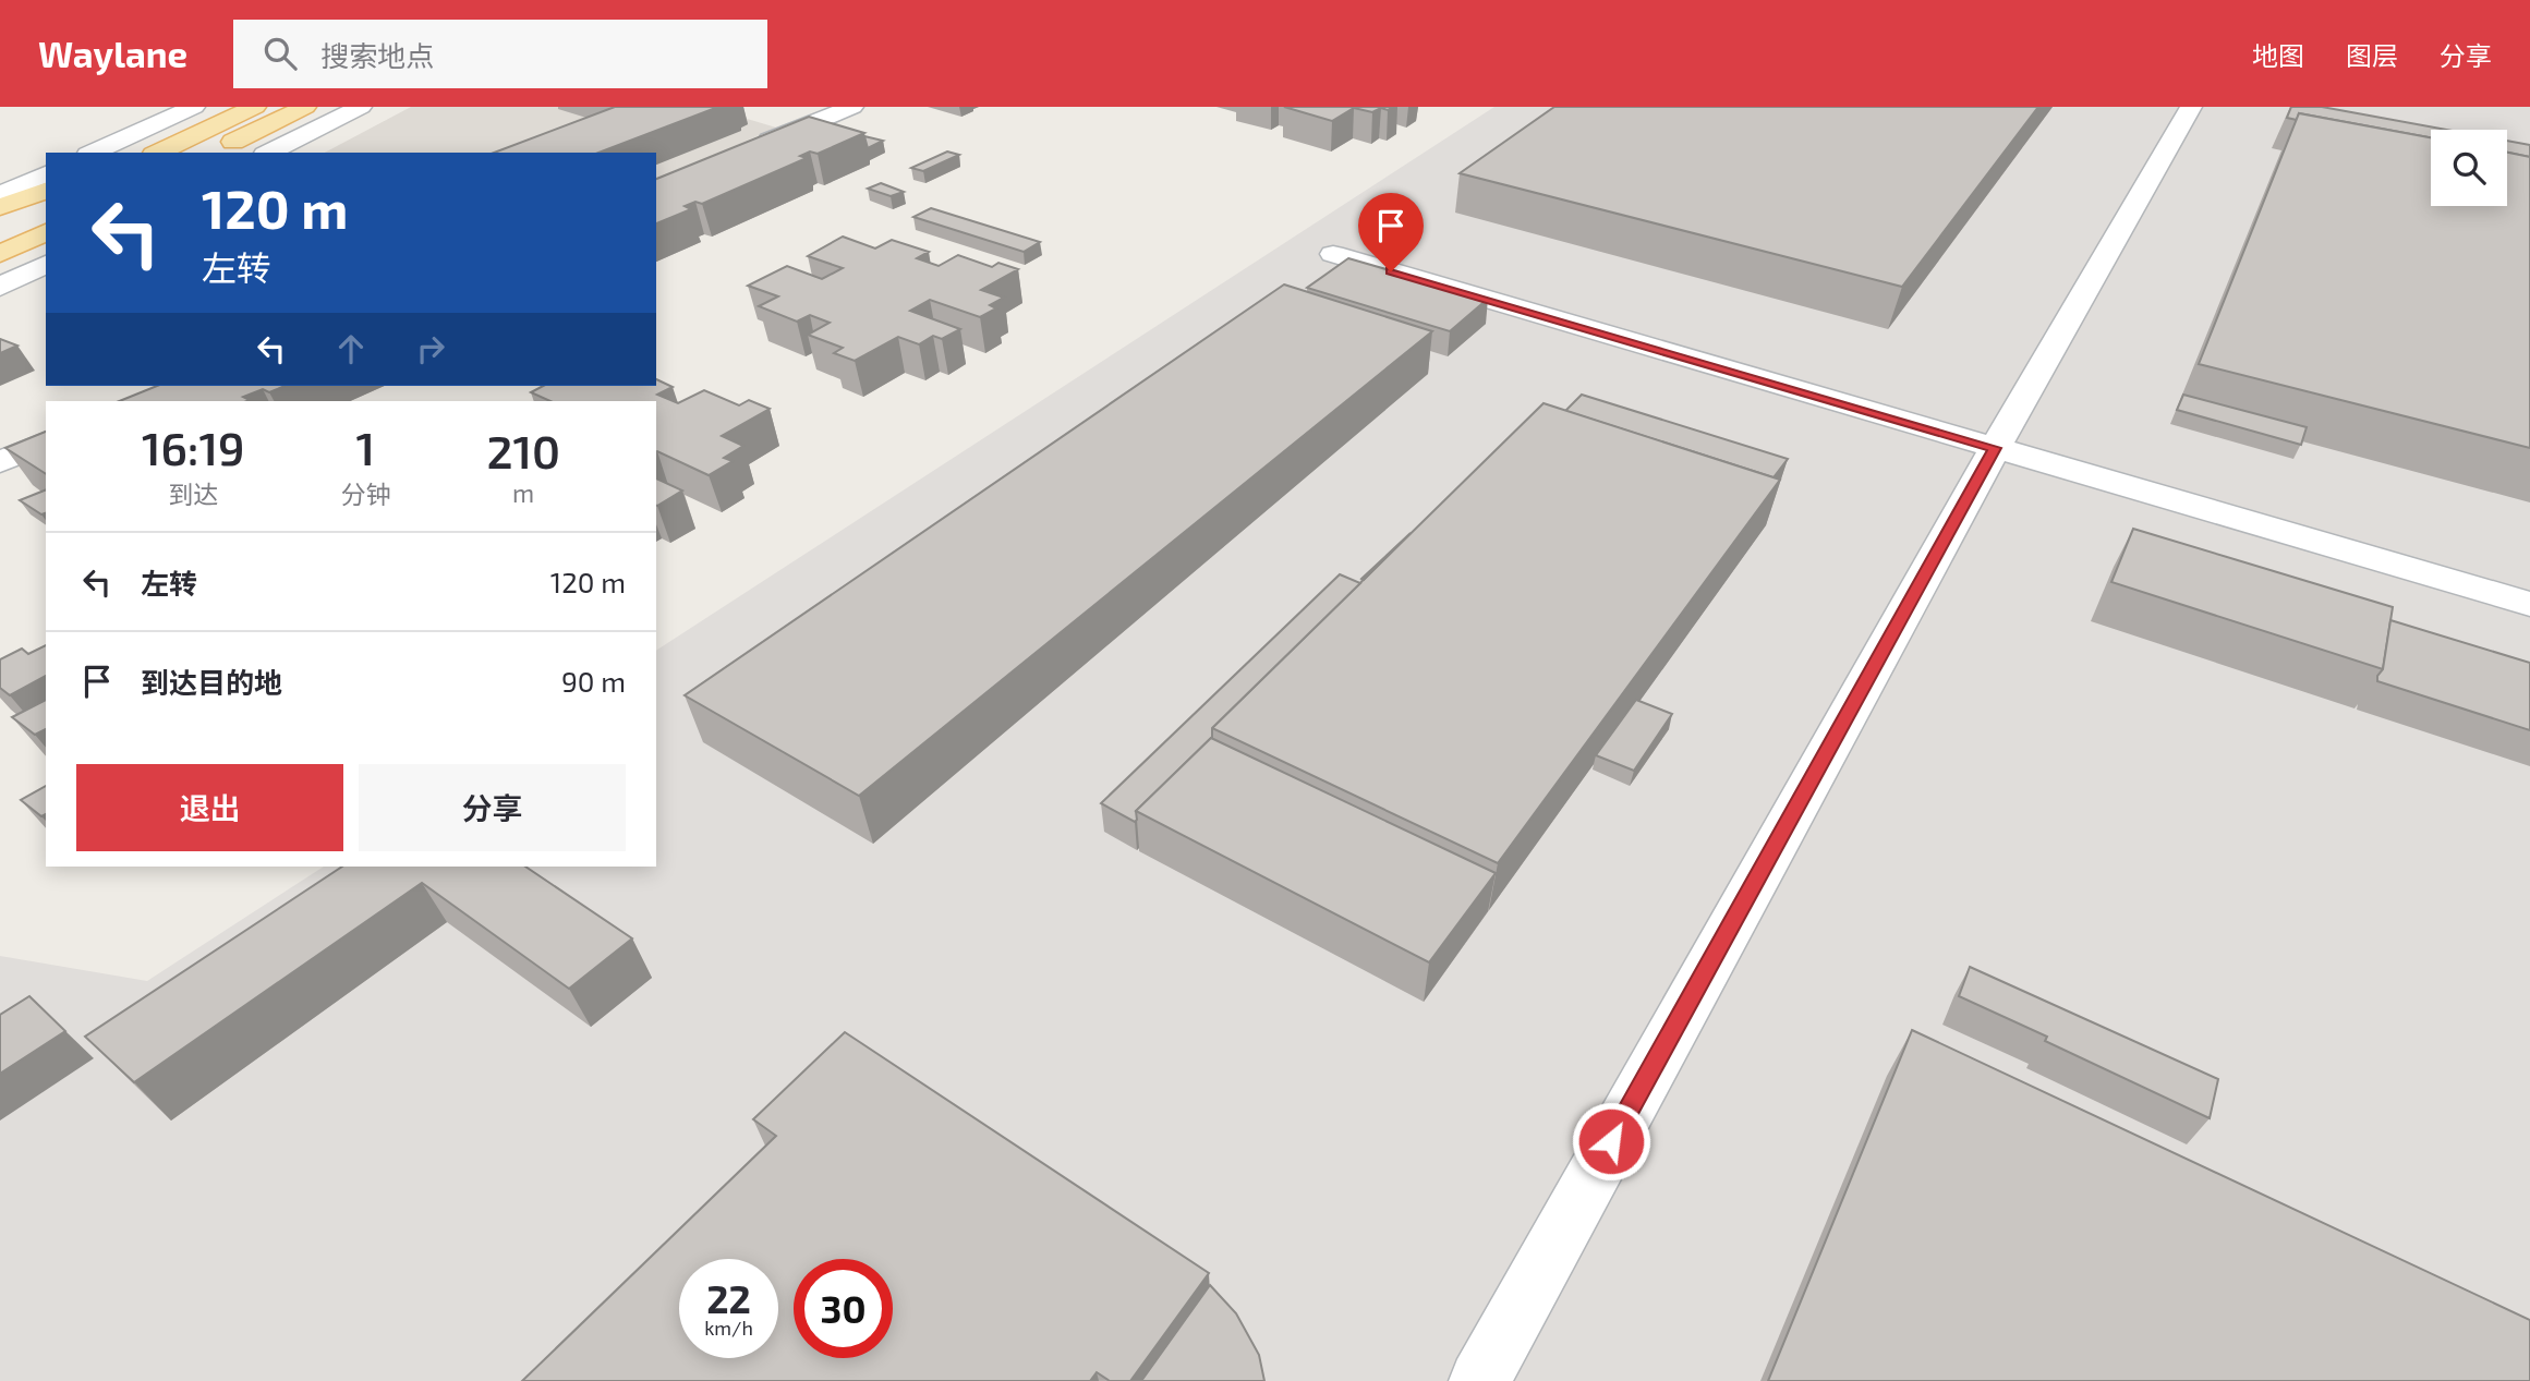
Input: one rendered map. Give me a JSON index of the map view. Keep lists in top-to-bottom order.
{
  "page": {
    "header": "Waylane",
    "search": "搜索地点",
    "nav": ["地图", "图层", "分享"],
    "turn": ["120 m", "左转"],
    "eta": [
      "16:19",
      "到达",
      "1",
      "分钟",
      "210",
      "m"
    ],
    "list": [
      {
        "name": "左转",
        "value": "120 m"
      },
      {
        "name": "到达目的地",
        "value": "90 m"
      }
    ],
    "buttons": ["退出", "分享"],
    "speed": "22 km/h",
    "limit": "30"
  }
}
